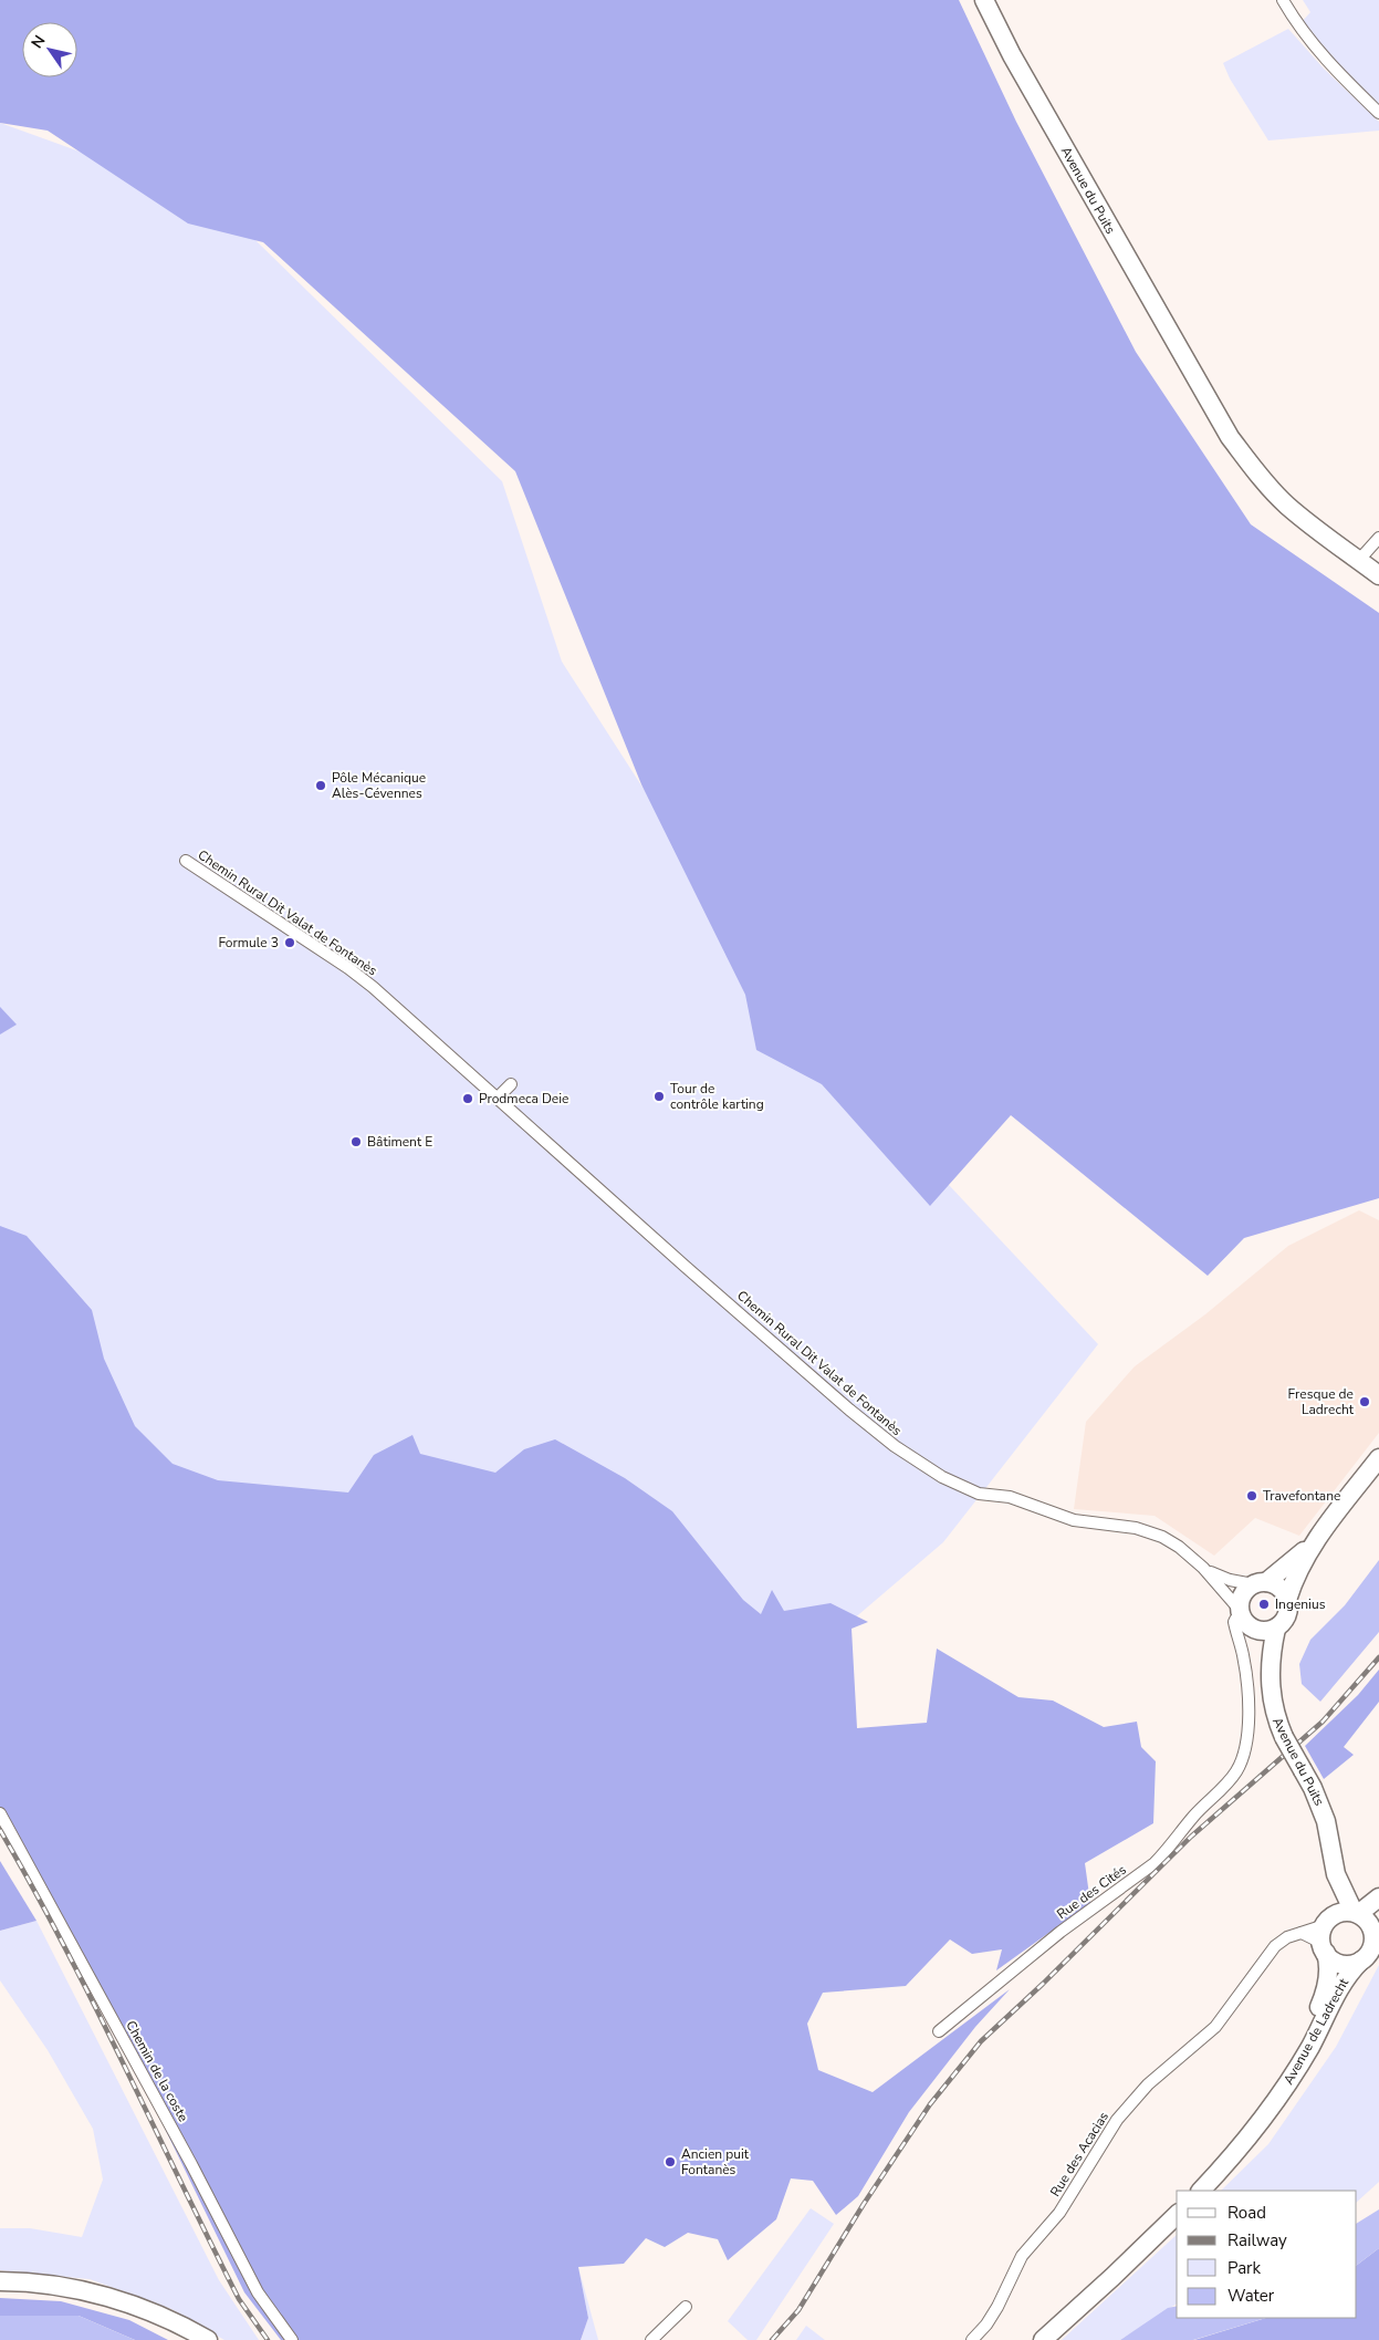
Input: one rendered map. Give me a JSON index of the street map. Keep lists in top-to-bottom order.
{
  "streets": {
    "main road": ["Avenue du Puits", "Avenue de Ladrecht"],
    "street": [
      "Chemin Rural Dit Valat de Fontanès",
      "Rue des Cités",
      "Chemin de la coste",
      "Rue des Acacias"
    ]
  },
  "crossings": [
    ["Avenue du Puits", "Chemin Rural Dit Valat de Fontanès"],
    ["Avenue du Puits", "Rue des Cités"],
    ["Avenue du Puits", "Avenue de Ladrecht"],
    ["Avenue du Puits", "Rue des Acacias"],
    ["Chemin Rural Dit Valat de Fontanès", "Rue des Cités"],
    ["Avenue de Ladrecht", "Rue des Acacias"]
  ],
  "places": [
    "Pôle Mécanique Alès-Cévennes",
    "Formule 3",
    "Tour de contrôle karting",
    "Prodmeca Deie",
    "Bâtiment E",
    "Fresque de Ladrecht",
    "Travefontane",
    "Ingenius",
    "Ancien puit Fontanès"
  ],
  "legend": [
    "Road",
    "Railway",
    "Park",
    "Water"
  ],
  "north": "top left"
}
